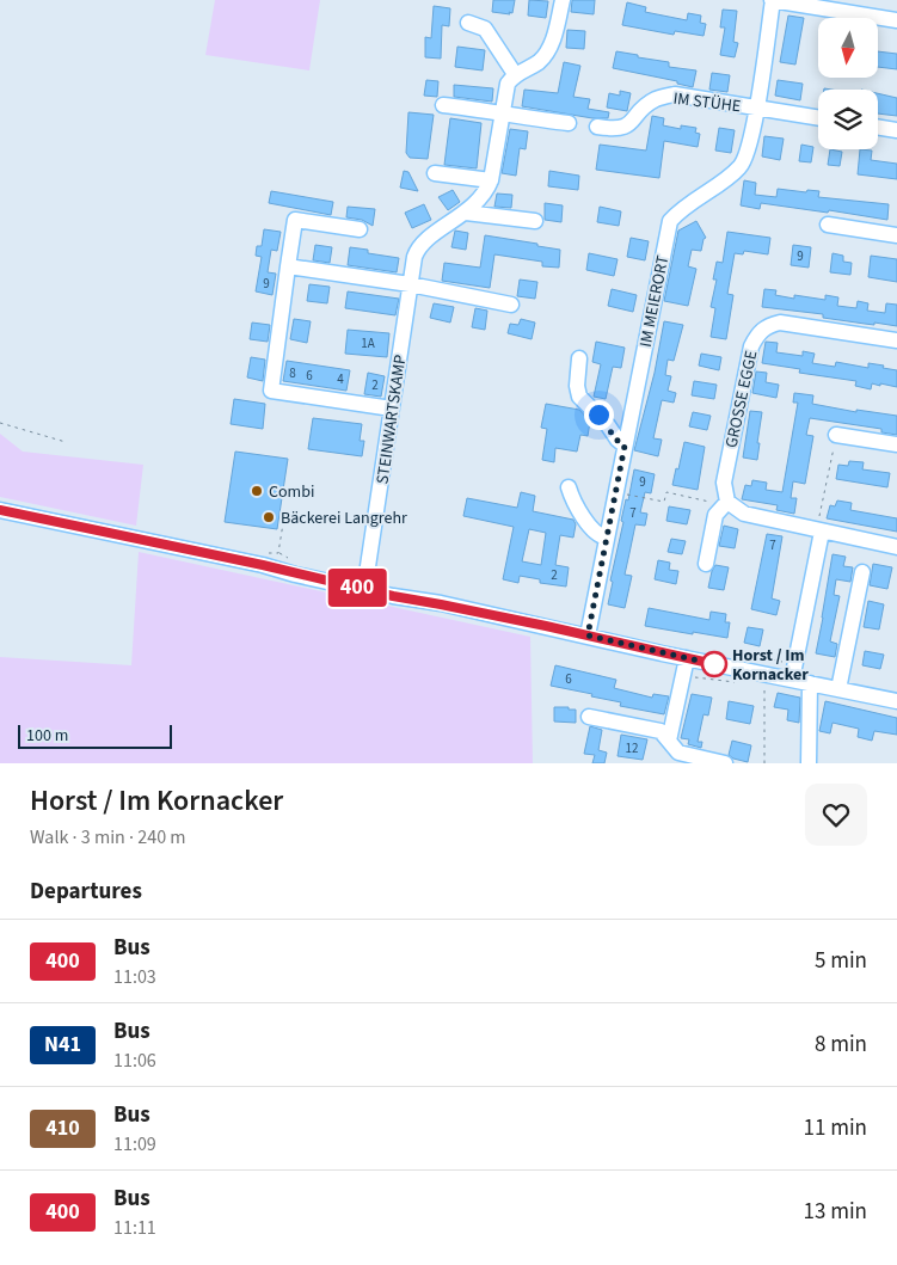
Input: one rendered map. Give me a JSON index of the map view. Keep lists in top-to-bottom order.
{
  "streets": {
    "street": [
      "IM STÜHE",
      "IM MEIERORT",
      "GROSSE EGGE",
      "STEINWARTSKAMP"
    ]
  },
  "crossings": [
    ["IM STÜHE", "IM MEIERORT"]
  ],
  "places": ["Combi", "Bäckerei Langrehr", "Horst / Im Kornacker"],
  "lines": ["bus line 400"],
  "house_numbers": [
    "9",
    "9",
    "1A",
    "8",
    "6",
    "4",
    "2",
    "9",
    "7",
    "7",
    "2",
    "6",
    "12"
  ],
  "scale_bar": "100 m",
  "north": "bottom",
  "page": {
    "on_map": "400",
    "scale": "100 m",
    "heading": [
      ["Horst / Im Kornacker", "Walk · 3 min · 240 m"],
      "Departures"
    ],
    "list": [
      {
        "mark": "400",
        "name": "Bus",
        "note": "11:03",
        "value": "5 min"
      },
      {
        "mark": "N41",
        "name": "Bus",
        "note": "11:06",
        "value": "8 min"
      },
      {
        "mark": "410",
        "name": "Bus",
        "note": "11:09",
        "value": "11 min"
      },
      {
        "mark": "400",
        "name": "Bus",
        "note": "11:11",
        "value": "13 min"
      }
    ]
  }
}
